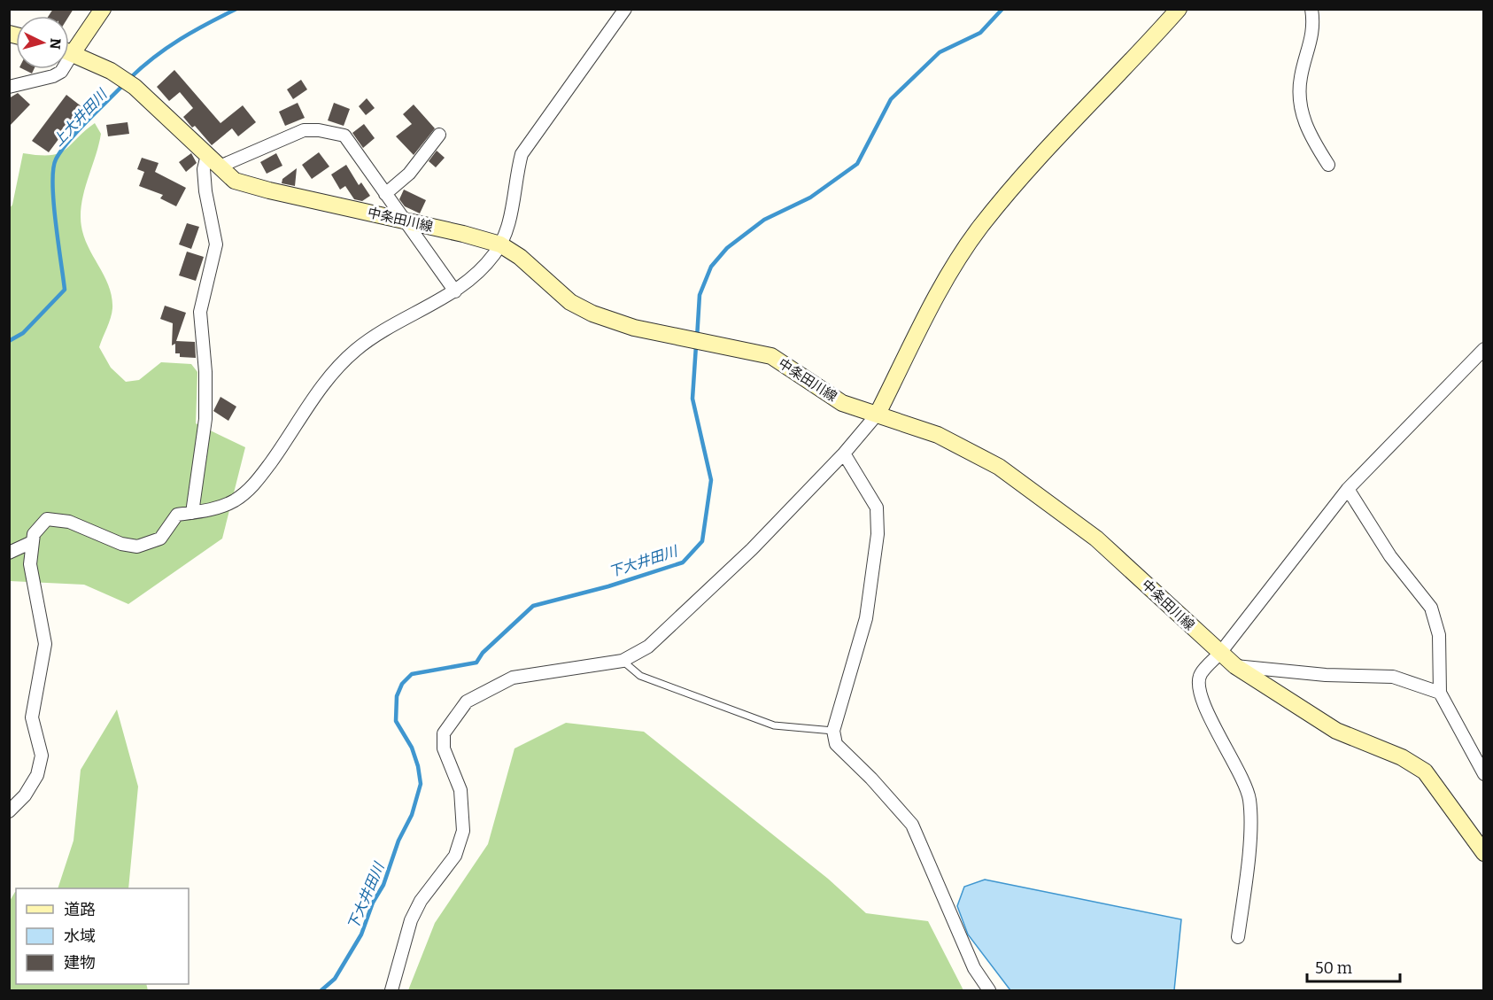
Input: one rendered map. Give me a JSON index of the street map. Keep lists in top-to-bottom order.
{
  "streets": {
    "main road": ["中条田川線"]
  },
  "water": ["上大井田川", "下大井田川"],
  "legend": ["道路", "水域", "建物"],
  "scale_bar": "50 m",
  "north": "right"
}
